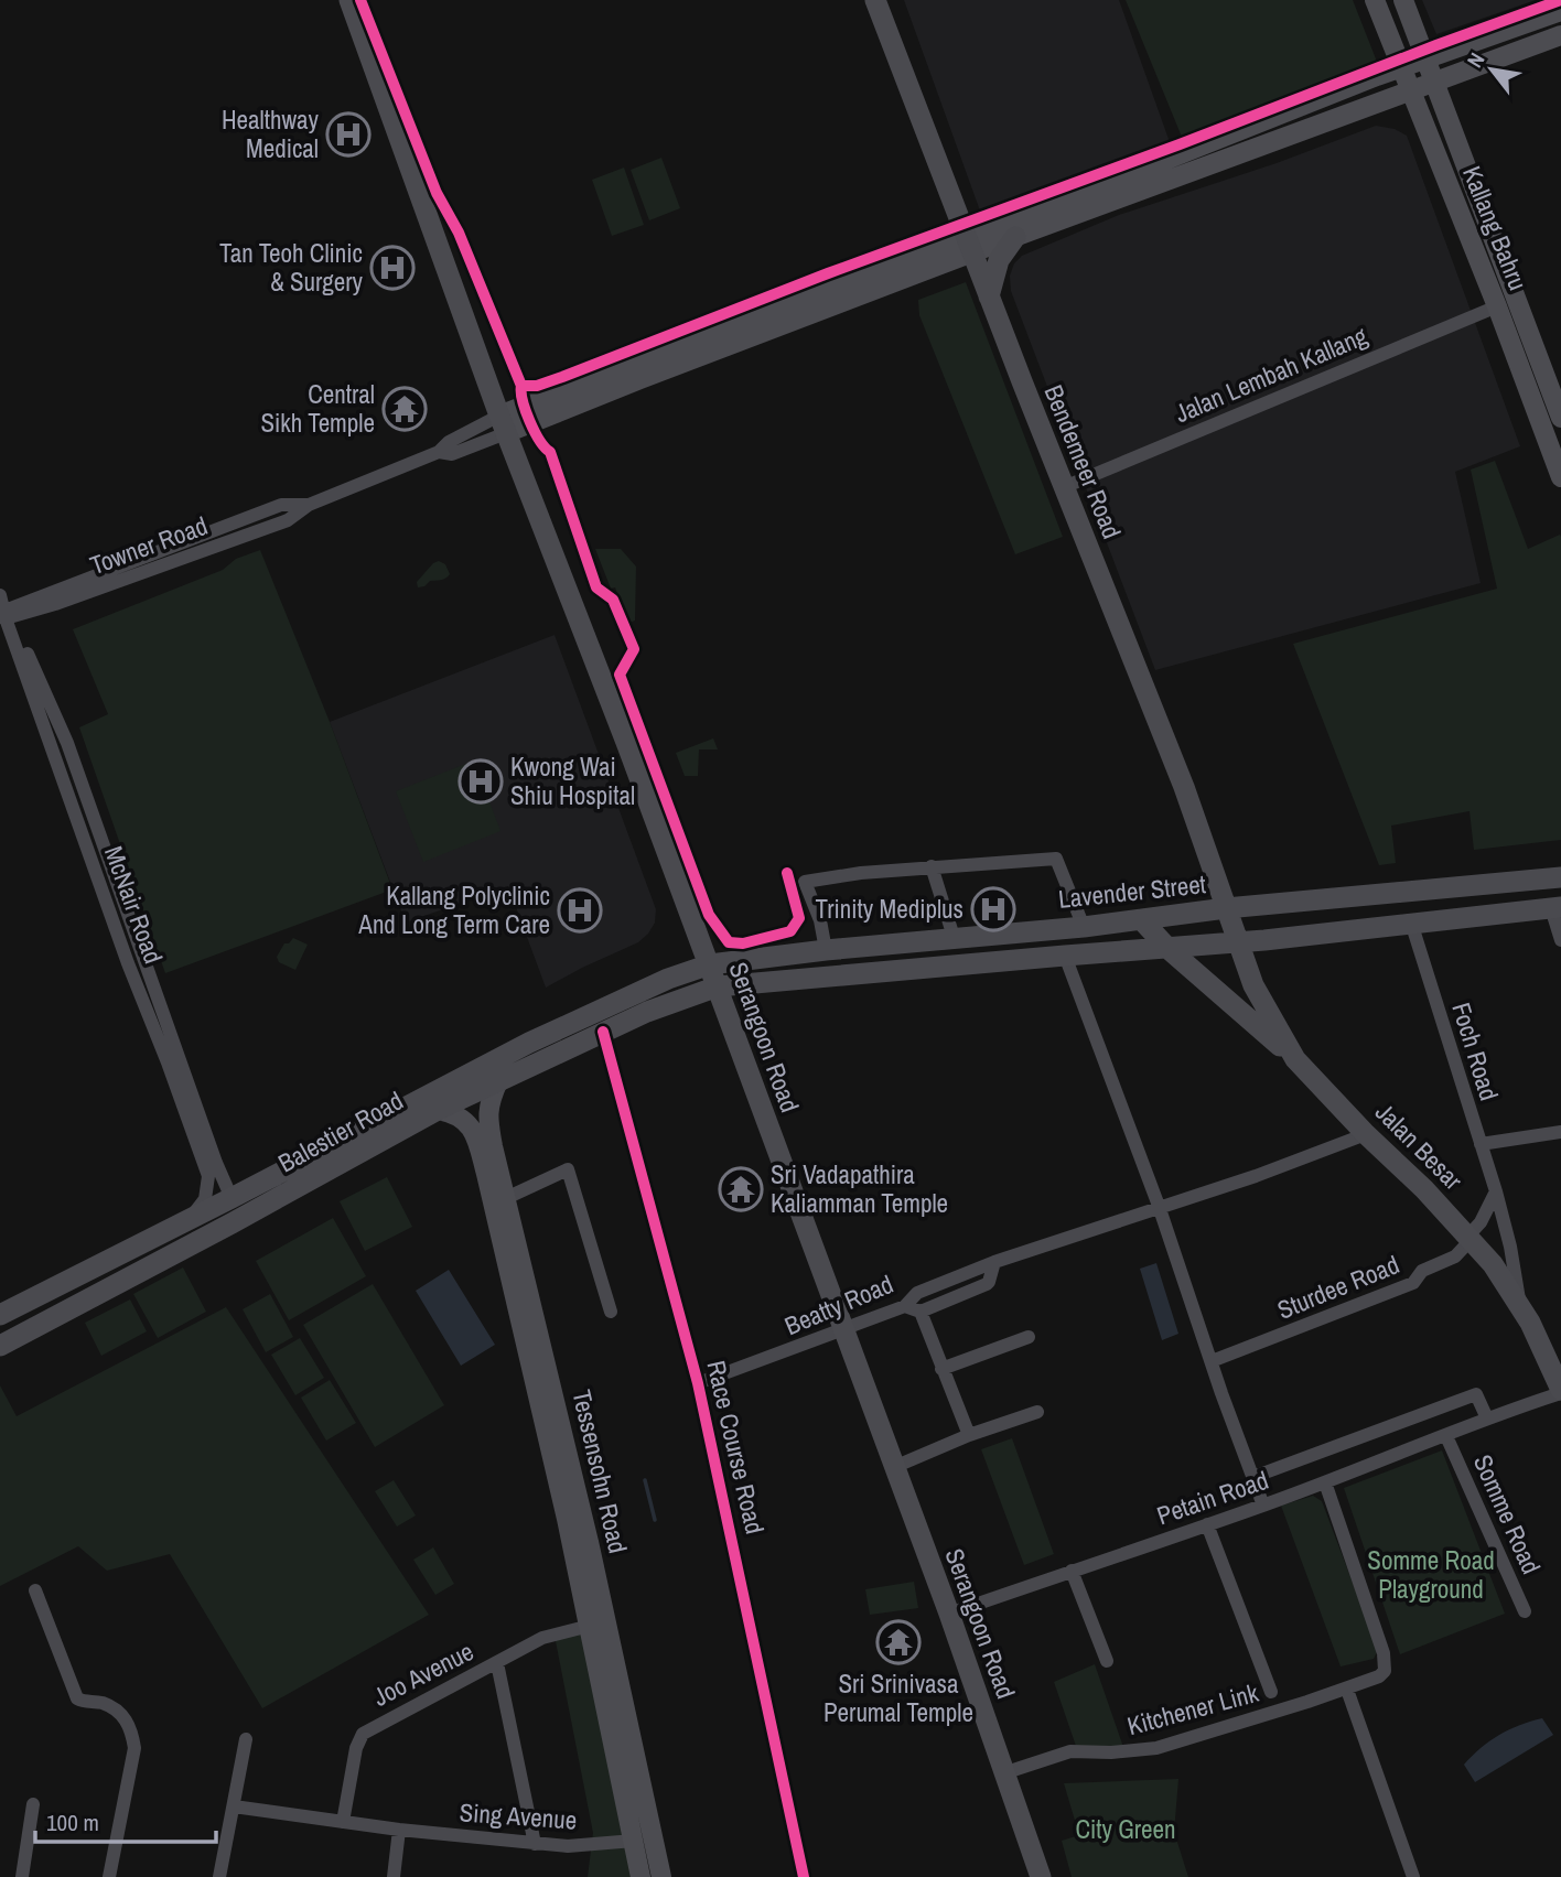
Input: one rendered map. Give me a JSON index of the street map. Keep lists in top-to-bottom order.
{
  "streets": {
    "main road": [
      "Kallang Bahru",
      "Bendemeer Road",
      "Lavender Street",
      "Serangoon Road",
      "Balestier Road",
      "Jalan Besar",
      "Tessensohn Road"
    ],
    "street": [
      "Jalan Lembah Kallang",
      "Towner Road",
      "McNair Road",
      "Foch Road",
      "Sturdee Road",
      "Beatty Road",
      "Race Course Road",
      "Petain Road",
      "Somme Road",
      "Joo Avenue",
      "Kitchener Link",
      "Sing Avenue"
    ]
  },
  "crossings": [
    ["Kallang Bahru", "Jalan Lembah Kallang"],
    ["Jalan Lembah Kallang", "Bendemeer Road"],
    ["Bendemeer Road", "Lavender Street"],
    ["Bendemeer Road", "Jalan Besar"],
    ["Towner Road", "McNair Road"],
    ["Towner Road", "Serangoon Road"],
    ["Lavender Street", "Serangoon Road"],
    ["Lavender Street", "Balestier Road"],
    ["McNair Road", "Balestier Road"],
    ["Serangoon Road", "Balestier Road"],
    ["Serangoon Road", "Beatty Road"],
    ["Serangoon Road", "Petain Road"],
    ["Serangoon Road", "Kitchener Link"],
    ["Foch Road", "Jalan Besar"],
    ["Balestier Road", "Race Course Road"],
    ["Balestier Road", "Tessensohn Road"],
    ["Jalan Besar", "Sturdee Road"],
    ["Jalan Besar", "Beatty Road"],
    ["Jalan Besar", "Petain Road"],
    ["Beatty Road", "Race Course Road"],
    ["Tessensohn Road", "Joo Avenue"],
    ["Tessensohn Road", "Sing Avenue"],
    ["Petain Road", "Somme Road"],
    ["Petain Road", "Kitchener Link"],
    ["Joo Avenue", "Sing Avenue"]
  ],
  "parks": ["Somme Road Playground", "City Green"],
  "places": {
    "hospital": [
      "Healthway Medical",
      "Tan Teoh Clinic & Surgery",
      "Kwong Wai Shiu Hospital",
      "Trinity Mediplus",
      "Kallang Polyclinic And Long Term Care"
    ],
    "temple": ["Central Sikh Temple", "Sri Vadapathira Kaliamman Temple", "Sri Srinivasa Perumal Temple"]
  },
  "scale_bar": "100 m",
  "north": "top left"
}
